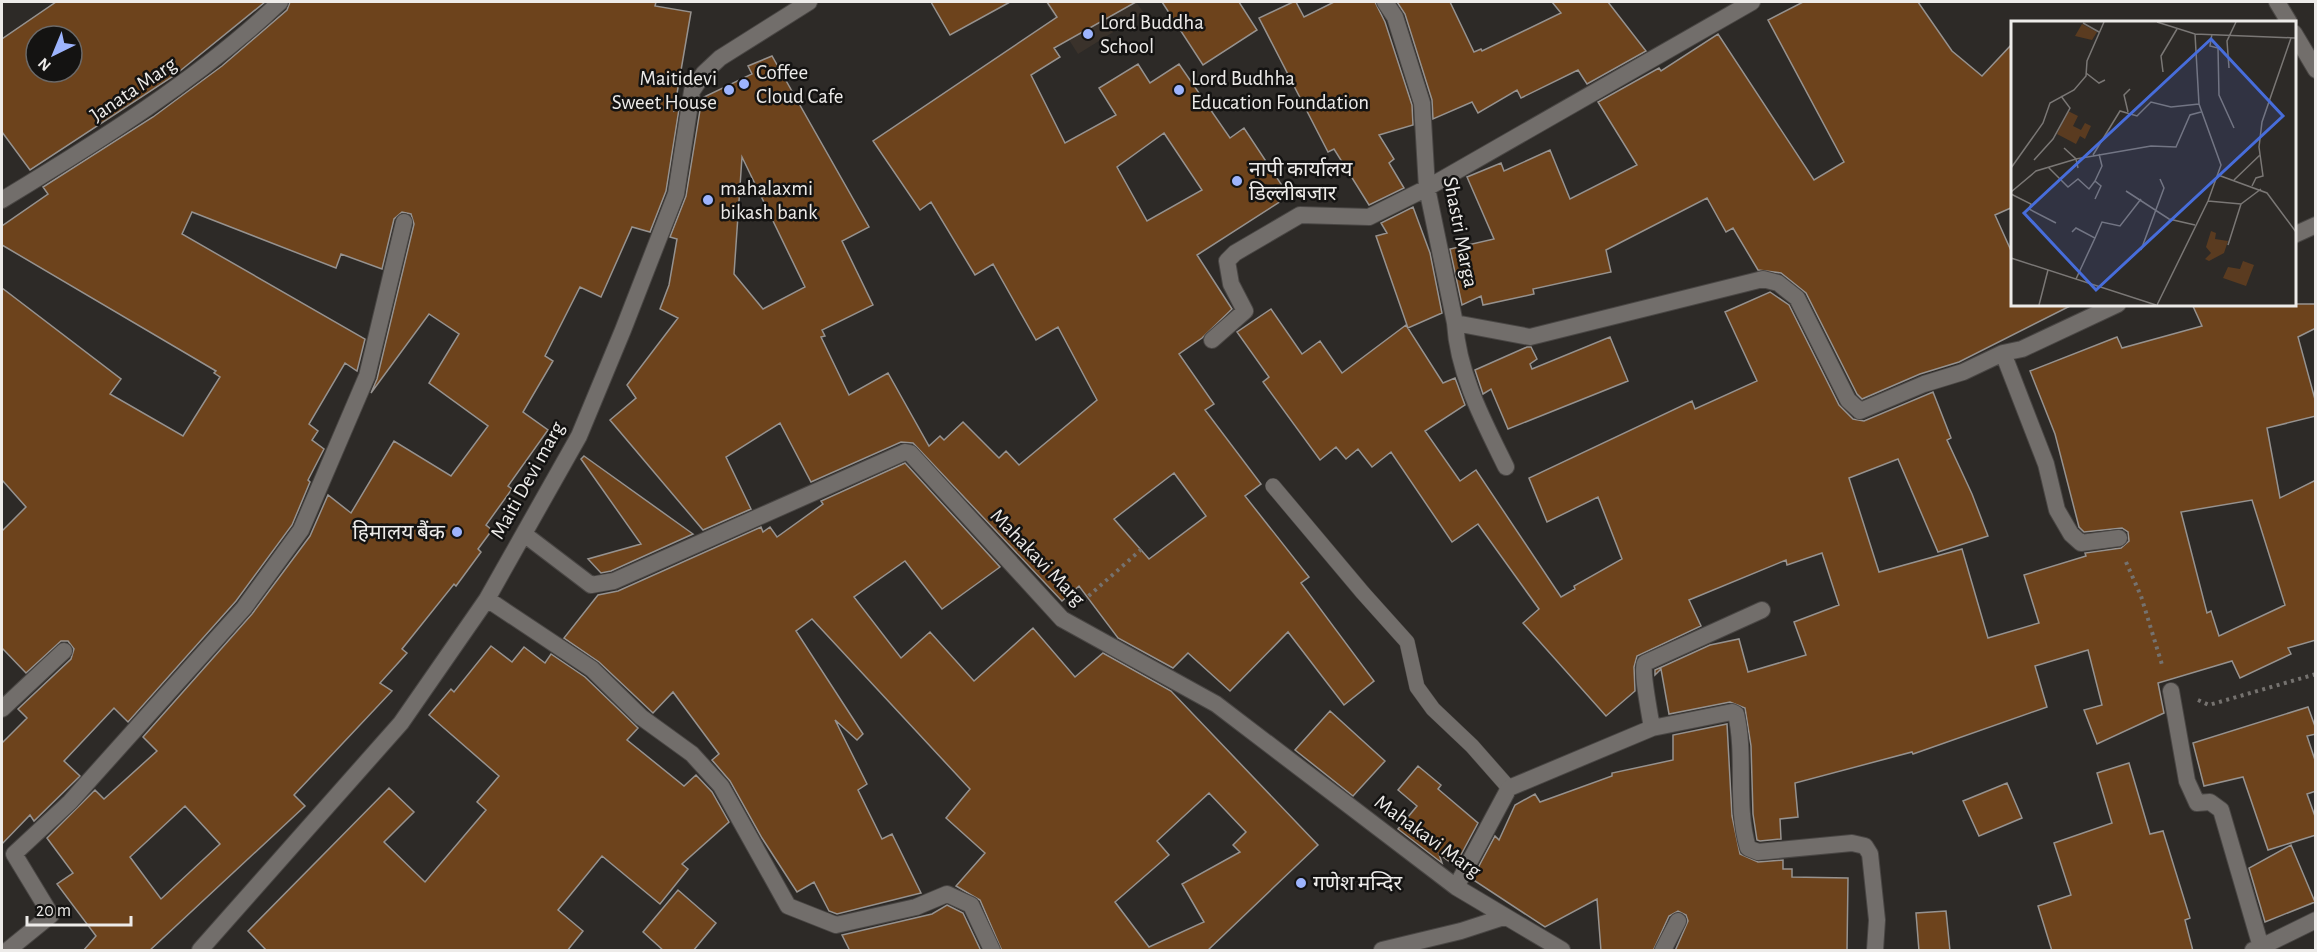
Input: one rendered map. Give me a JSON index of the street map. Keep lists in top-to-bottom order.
{
  "streets": {
    "street": [
      "Janata Marg",
      "Shastri Marga",
      "Maiti Devi marg",
      "Mahakavi Marg"
    ]
  },
  "crossings": [
    ["Maiti Devi marg", "Mahakavi Marg"]
  ],
  "places": [
    "Lord Buddha School",
    "Coffee Cloud Cafe",
    "Maitidevi Sweet House",
    "Lord Budhha Education Foundation",
    "नापी कार्यालय डिल्लीबजार",
    "mahalaxmi bikash bank",
    "हिमालय बैंक",
    "गणेश मन्दिर"
  ],
  "scale_bar": "20 m",
  "north": "bottom left"
}
